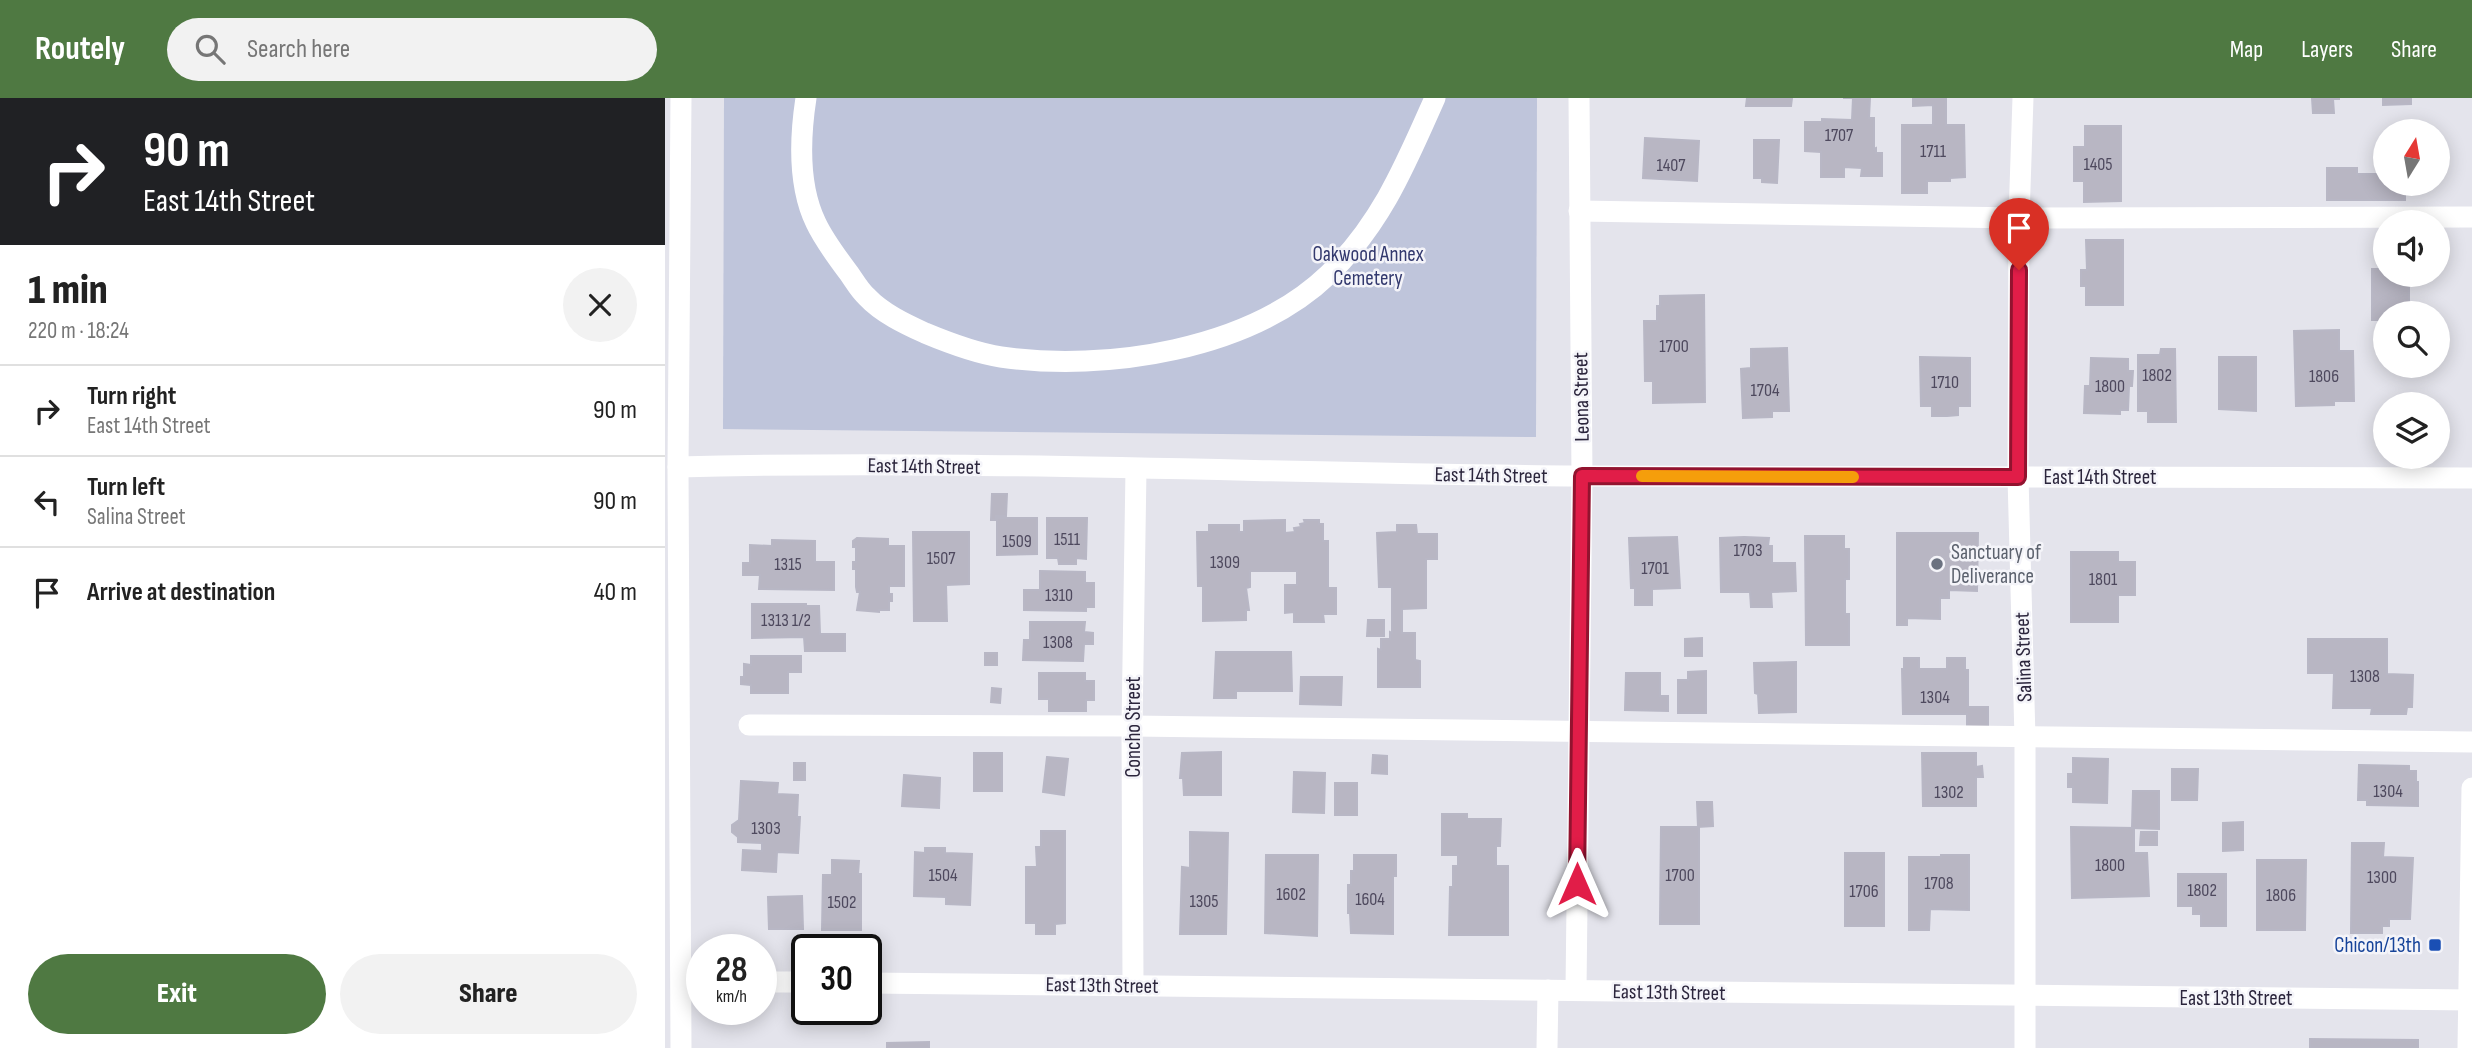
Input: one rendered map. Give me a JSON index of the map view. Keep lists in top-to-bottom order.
{
  "streets": {
    "street": [
      "Leona Street",
      "East 14th Street",
      "Salina Street",
      "Concho Street",
      "East 13th Street"
    ]
  },
  "crossings": [
    ["Leona Street", "East 14th Street"],
    ["Leona Street", "East 13th Street"],
    ["East 14th Street", "Salina Street"],
    ["East 14th Street", "Concho Street"],
    ["Salina Street", "East 13th Street"],
    ["Concho Street", "East 13th Street"]
  ],
  "parks": ["Oakwood Annex Cemetery"],
  "places": {
    "other": ["Sanctuary of Deliverance"],
    "transit": ["Chicon/13th"]
  },
  "house_numbers": [
    "1707",
    "1711",
    "1405",
    "1407",
    "1700",
    "1802",
    "1806",
    "1710",
    "1800",
    "1704",
    "1511",
    "1509",
    "1703",
    "1507",
    "1309",
    "1315",
    "1701",
    "1801",
    "1310",
    "1313 1/2",
    "1308",
    "1308",
    "1304",
    "1304",
    "1302",
    "1303",
    "1800",
    "1504",
    "1700",
    "1300",
    "1708",
    "1802",
    "1706",
    "1602",
    "1806",
    "1604",
    "1305",
    "1502"
  ],
  "north": "top",
  "page": {
    "header": "Routely",
    "search": "Search here",
    "nav": ["Map", "Layers", "Share"],
    "turn": ["90 m", "East 14th Street"],
    "heading": ["1 min", "220 m · 18:24"],
    "list": [
      {
        "name": "Turn right",
        "note": "East 14th Street",
        "value": "90 m"
      },
      {
        "name": "Turn left",
        "note": "Salina Street",
        "value": "90 m"
      },
      {
        "name": "Arrive at destination",
        "value": "40 m"
      }
    ],
    "speed": "28 km/h",
    "limit": "30",
    "buttons": ["Exit", "Share"]
  }
}
